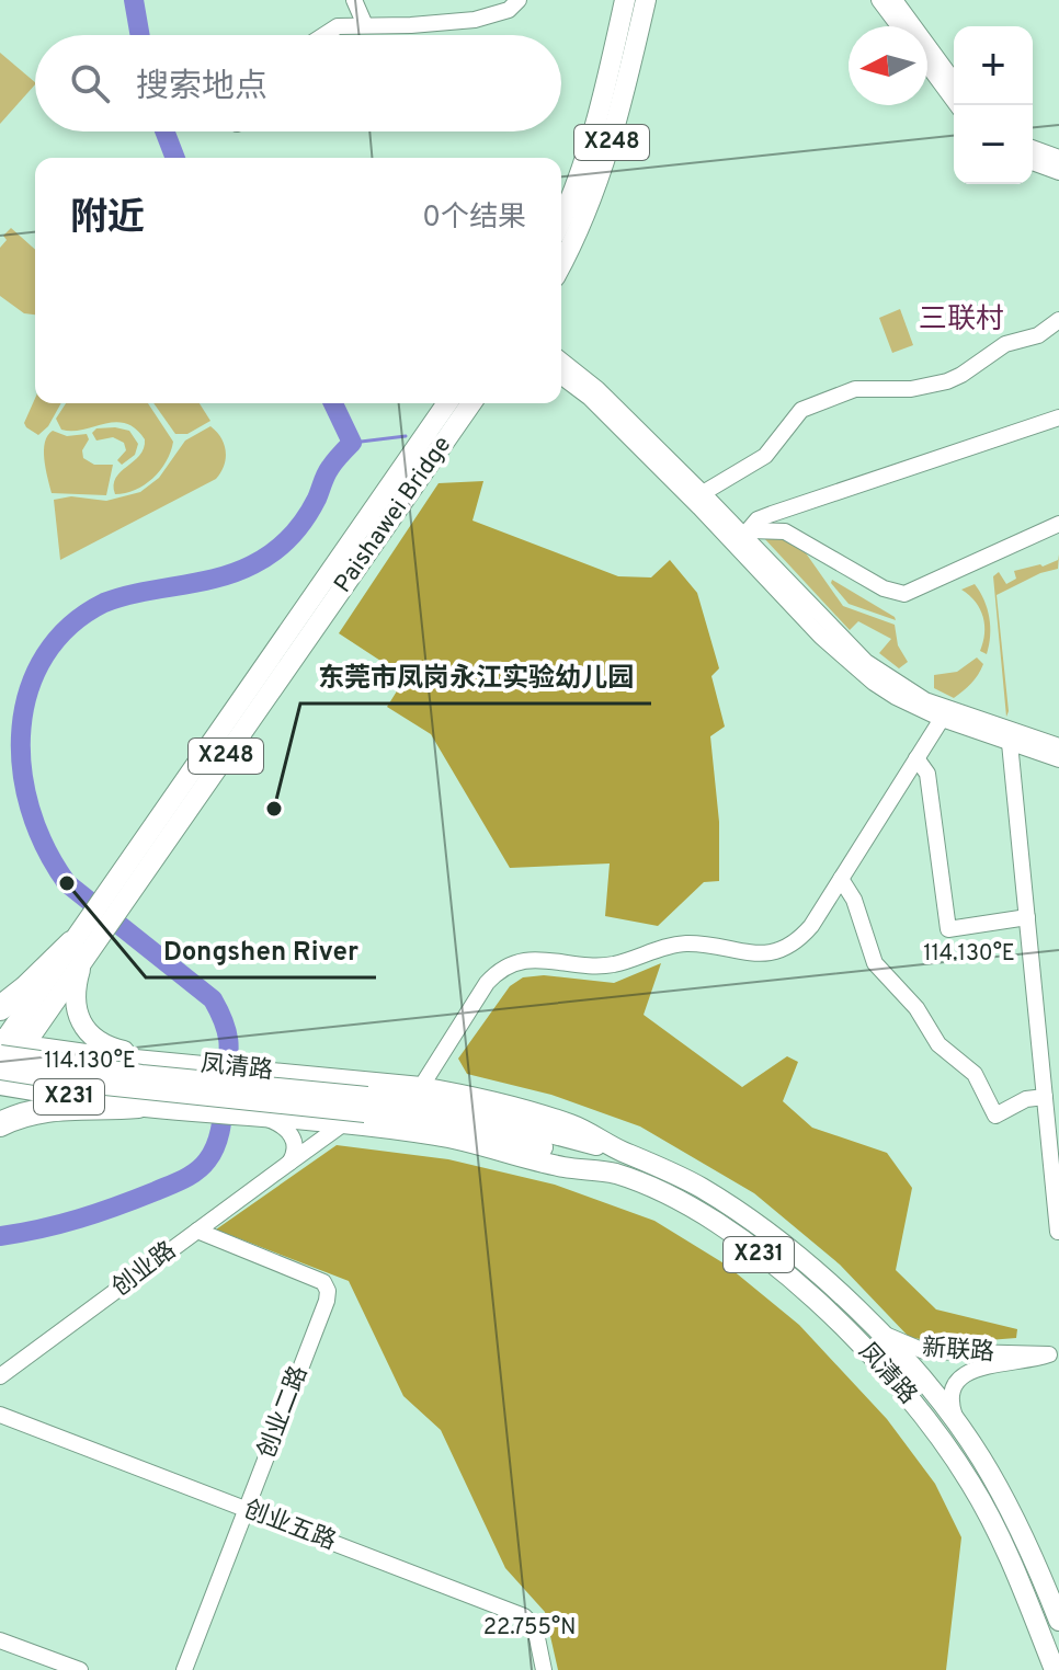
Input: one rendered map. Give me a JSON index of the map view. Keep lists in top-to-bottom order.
{
  "streets": {
    "main road": [
      "X248",
      "Paishawei Bridge",
      "凤清路",
      "X231"
    ],
    "street": [
      "创业路",
      "新联路",
      "创业二路",
      "创业五路"
    ]
  },
  "crossings": [
    ["X248", "Paishawei Bridge"],
    ["X248", "凤清路"],
    ["凤清路", "创业路"],
    ["凤清路", "新联路"],
    ["创业路", "创业二路"],
    ["创业二路", "创业五路"]
  ],
  "districts": ["三联村"],
  "places": ["东莞市凤岗永江实验幼儿园", "Dongshen River"],
  "north": "left",
  "page": {
    "map_buttons": ["+", "−"],
    "search": "搜索地点",
    "heading": ["附近", "0个结果"]
  },
  "coordinates": ["114.130°E", "22.755°N"]
}
